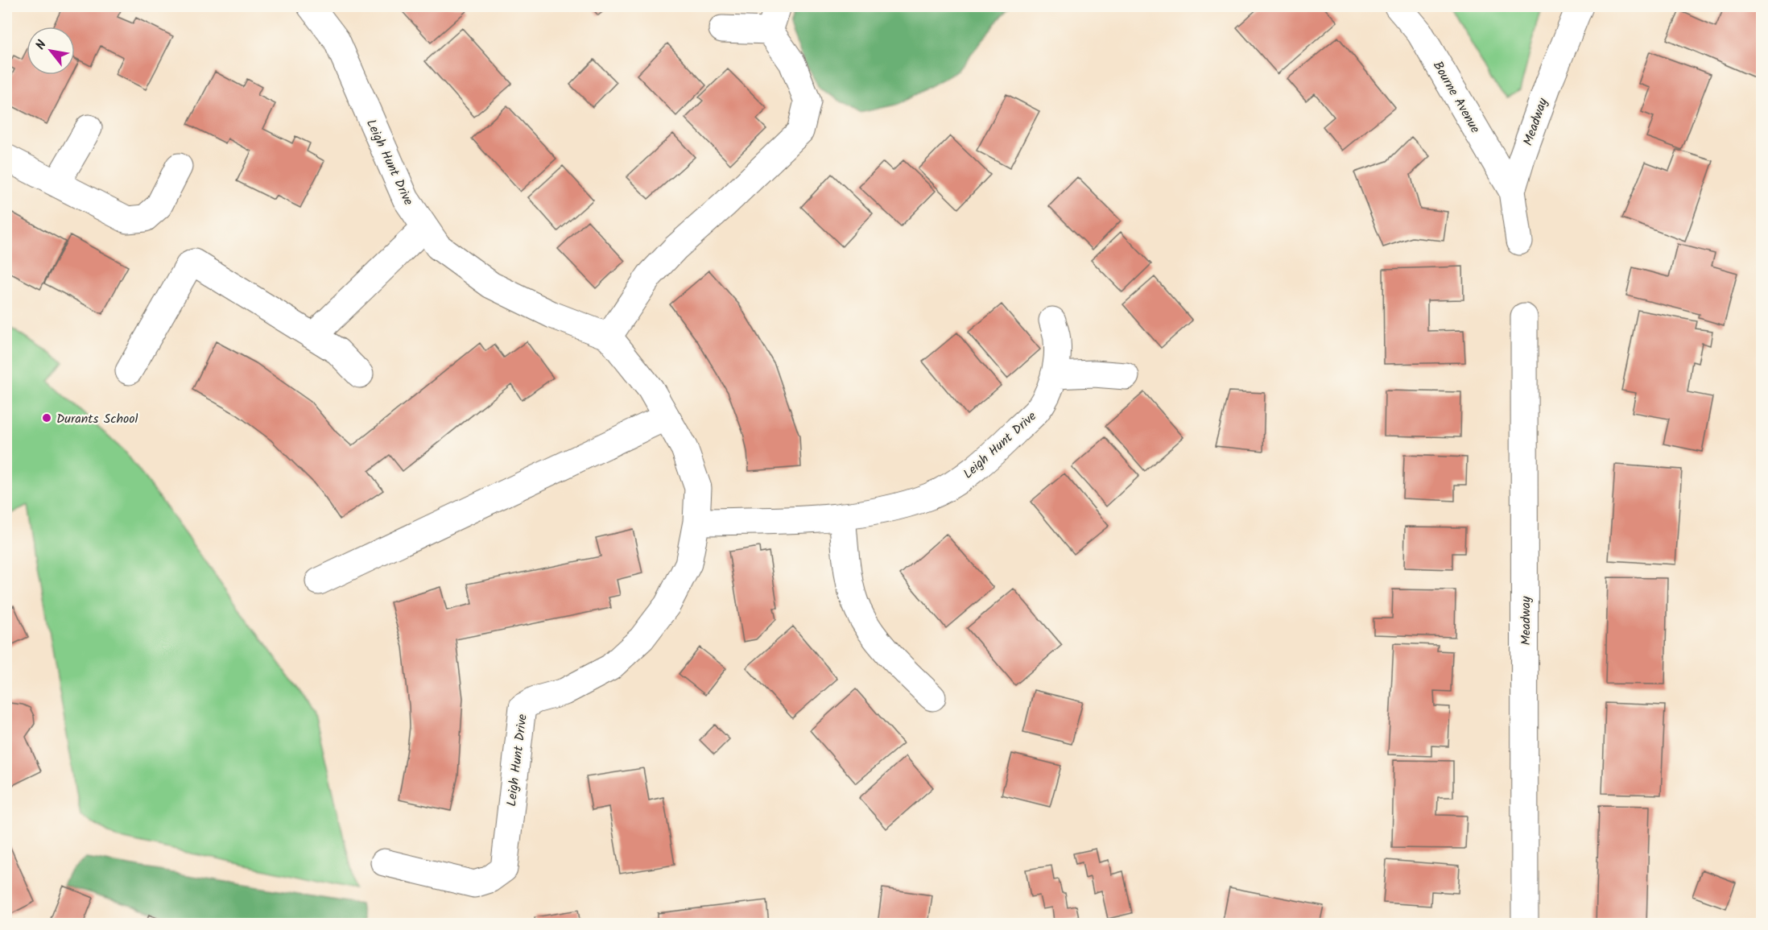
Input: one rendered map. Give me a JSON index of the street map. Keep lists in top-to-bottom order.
{
  "streets": {
    "street": ["Bourne Avenue", "Meadway", "Leigh Hunt Drive"]
  },
  "crossings": [
    ["Bourne Avenue", "Meadway"]
  ],
  "places": ["Durants School"],
  "north": "top left"
}
